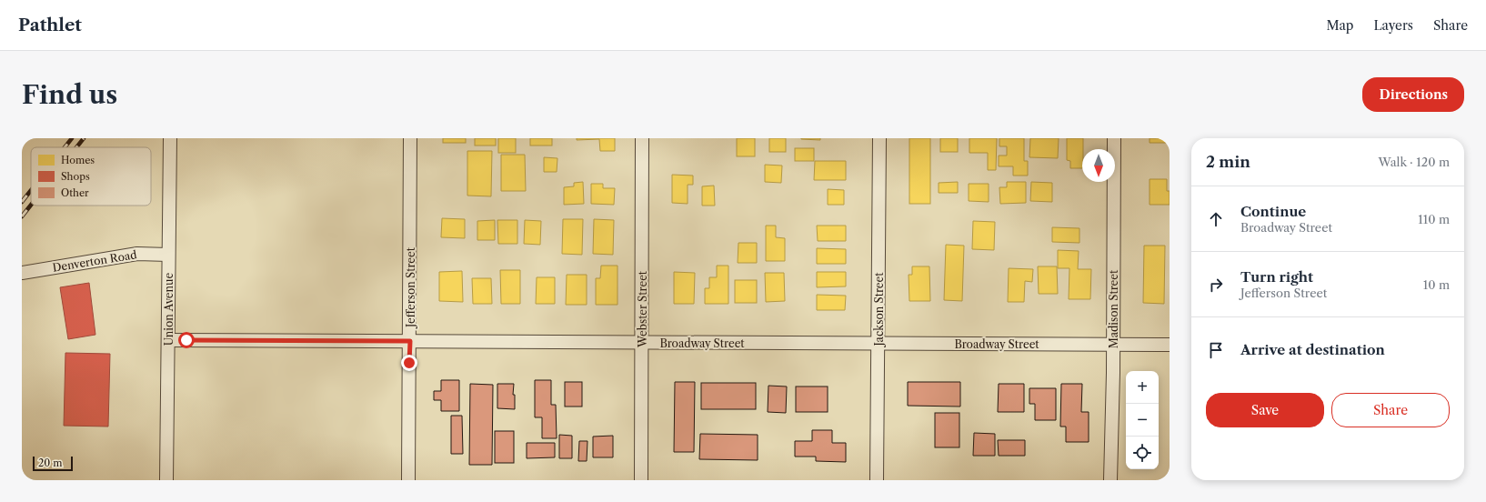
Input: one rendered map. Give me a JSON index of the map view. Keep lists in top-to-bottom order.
{
  "streets": {
    "street": [
      "Denverton Road",
      "Jefferson Street",
      "Union Avenue",
      "Webster Street",
      "Jackson Street",
      "Madison Street",
      "Broadway Street"
    ]
  },
  "crossings": [
    ["Denverton Road", "Union Avenue"],
    ["Jefferson Street", "Broadway Street"],
    ["Union Avenue", "Broadway Street"],
    ["Webster Street", "Broadway Street"],
    ["Jackson Street", "Broadway Street"],
    ["Madison Street", "Broadway Street"]
  ],
  "legend": ["Homes", "Shops", "Other"],
  "scale_bar": "20 m",
  "north": "bottom",
  "page": {
    "header": "Pathlet",
    "nav": ["Map", "Layers", "Share"],
    "buttons": [
      "Directions",
      ["Save", "Share"]
    ],
    "title": "Find us",
    "heading": ["2 min", "Walk · 120 m"],
    "list": [
      ["Continue", "Broadway Street", "110 m"],
      ["Turn right", "Jefferson Street", "10 m"],
      "Arrive at destination"
    ],
    "map_buttons": ["+", "−"],
    "scale": "20 m"
  }
}
